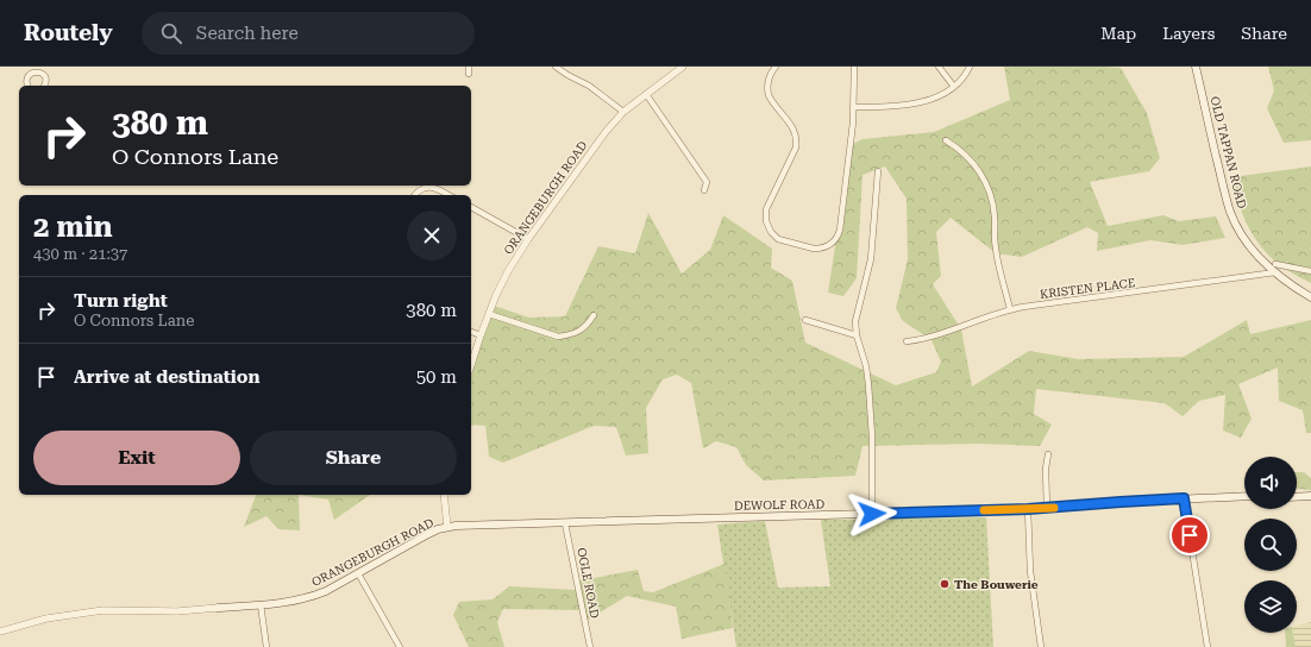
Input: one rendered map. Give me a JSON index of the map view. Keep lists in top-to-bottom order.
{
  "streets": {
    "main road": ["OLD TAPPAN ROAD", "ORANGEBURGH ROAD", "DEWOLF ROAD"],
    "street": ["KRISTEN PLACE", "OGLE ROAD"]
  },
  "crossings": [
    ["OLD TAPPAN ROAD", "KRISTEN PLACE"],
    ["ORANGEBURGH ROAD", "DEWOLF ROAD"],
    ["DEWOLF ROAD", "OGLE ROAD"]
  ],
  "places": ["The Bouwerie"],
  "page": {
    "header": "Routely",
    "search": "Search here",
    "nav": ["Map", "Layers", "Share"],
    "turn": ["380 m", "O Connors Lane"],
    "heading": ["2 min", "430 m · 21:37"],
    "list": [
      {
        "name": "Turn right",
        "note": "O Connors Lane",
        "value": "380 m"
      },
      {
        "name": "Arrive at destination",
        "value": "50 m"
      }
    ],
    "buttons": ["Exit", "Share"]
  }
}
